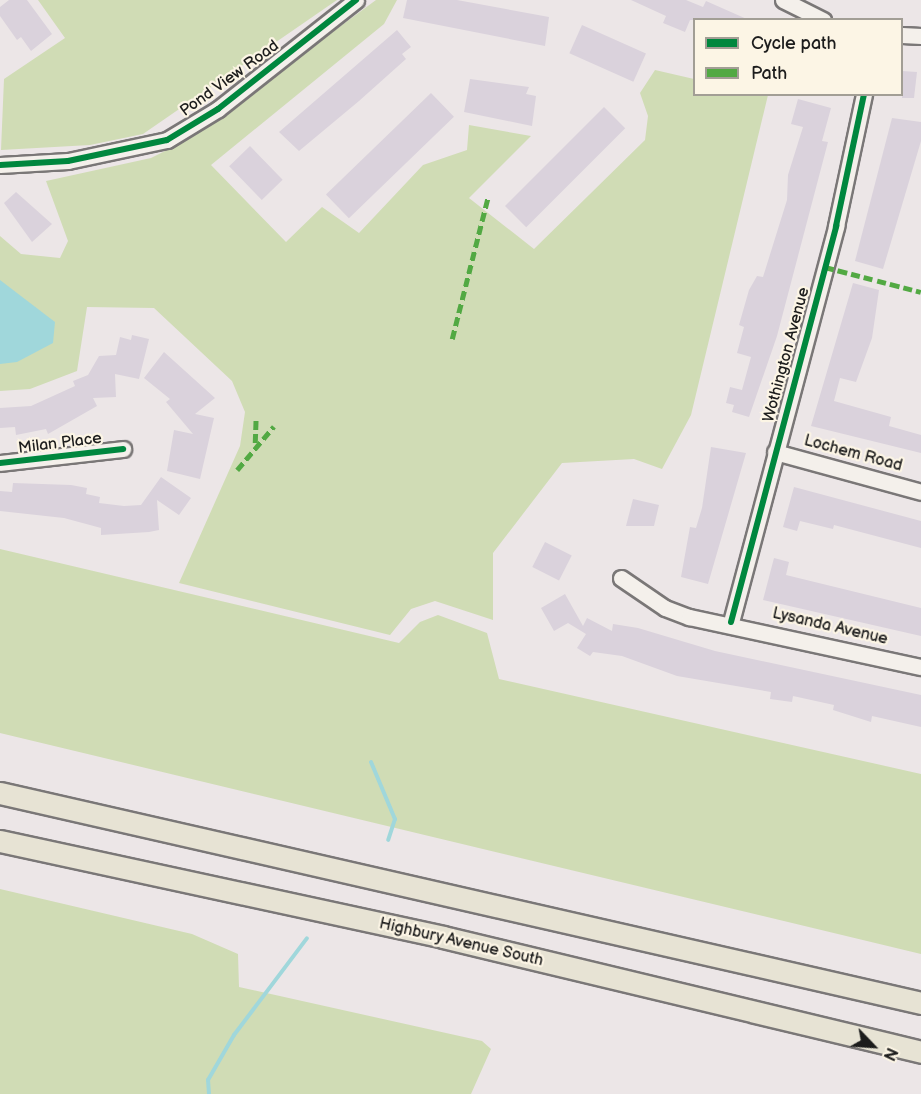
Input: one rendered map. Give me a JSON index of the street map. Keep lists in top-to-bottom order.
{
  "streets": {
    "highway": ["Highbury Avenue South"],
    "street": [
      "Pond View Road",
      "Wothington Avenue",
      "Milan Place",
      "Lochem Road",
      "Lysanda Avenue"
    ]
  },
  "crossings": [
    ["Wothington Avenue", "Lochem Road"],
    ["Wothington Avenue", "Lysanda Avenue"]
  ],
  "legend": ["Cycle path", "Path"],
  "north": "bottom right"
}
